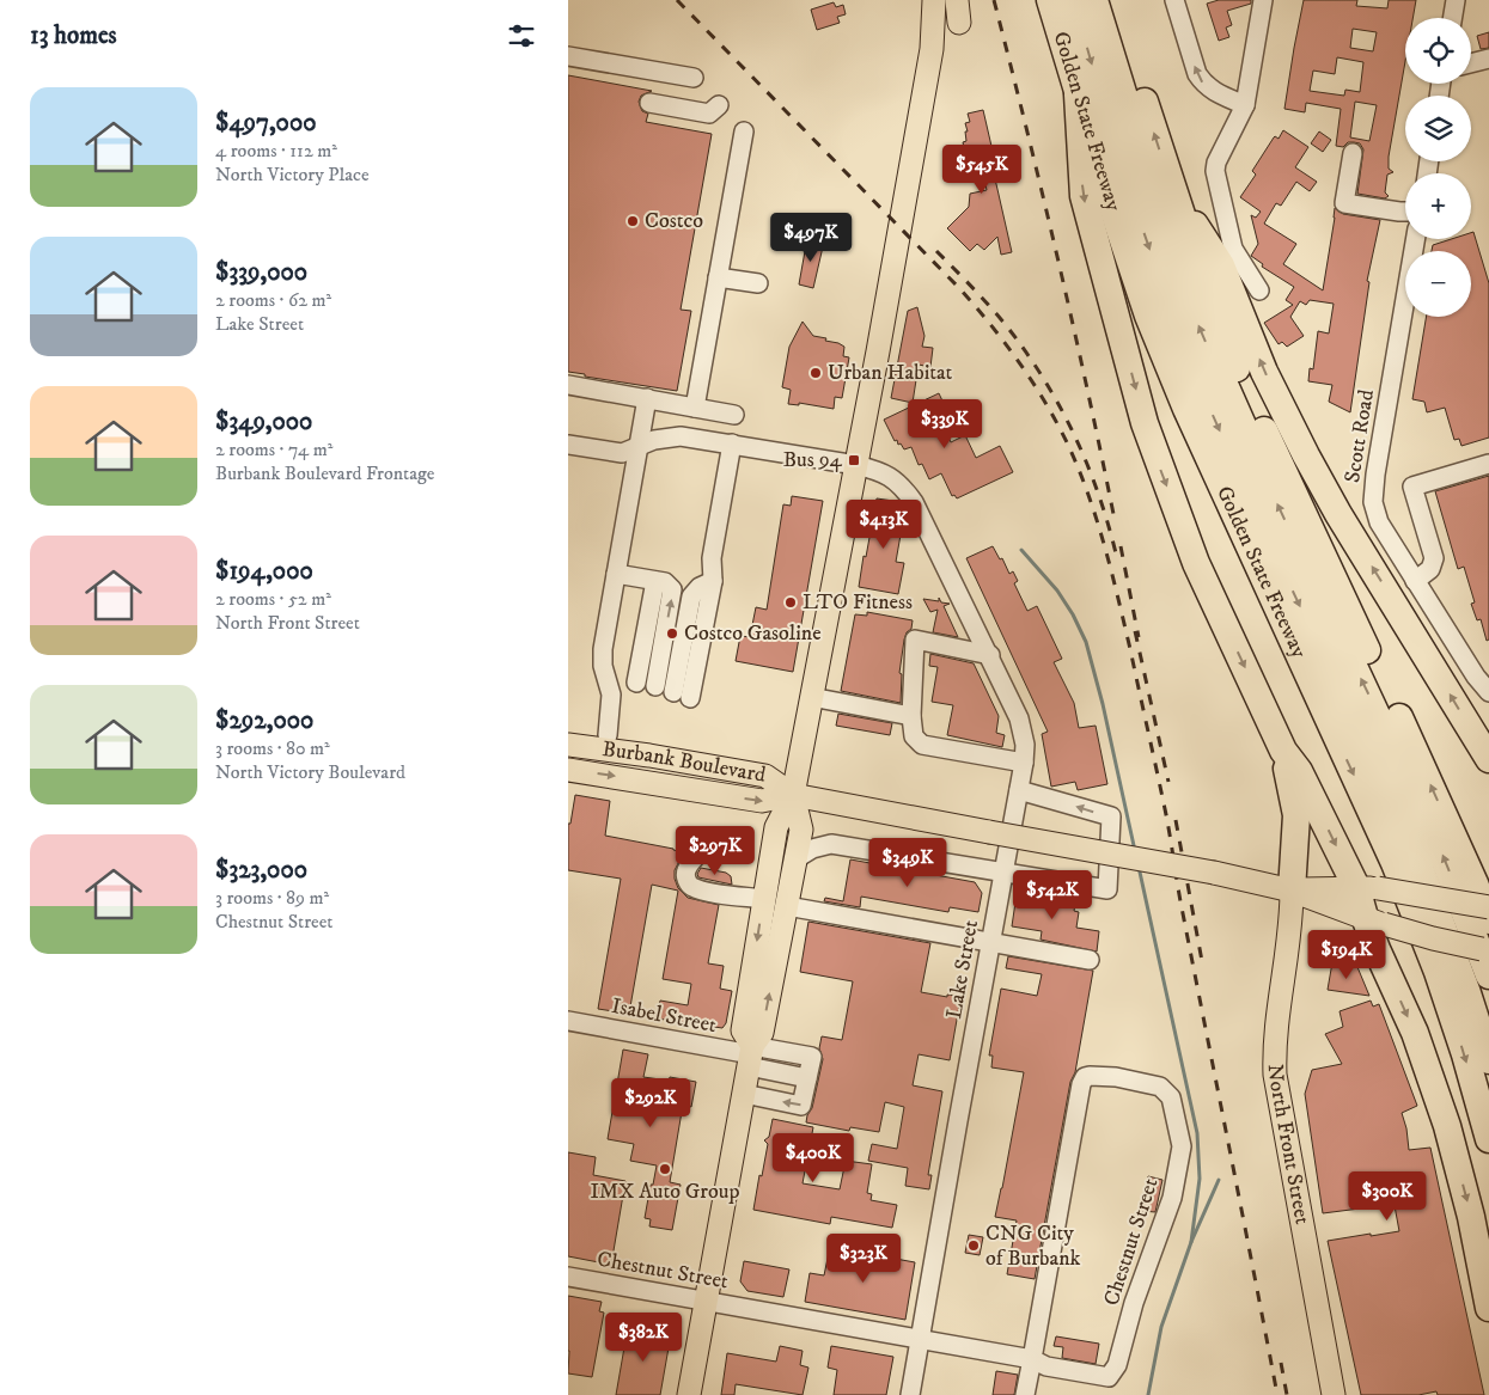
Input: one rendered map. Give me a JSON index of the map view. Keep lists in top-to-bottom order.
{
  "streets": {
    "highway": ["Golden State Freeway"],
    "main road": ["Burbank Boulevard", "North Front Street"],
    "street": [
      "Scott Road",
      "Lake Street",
      "Isabel Street",
      "Chestnut Street"
    ]
  },
  "crossings": [
    ["Burbank Boulevard", "North Front Street"],
    ["Lake Street", "Chestnut Street"]
  ],
  "places": {
    "other": [
      "Costco",
      "Urban Habitat",
      "LTO Fitness",
      "Costco Gasoline",
      "IMX Auto Group",
      "CNG City of Burbank"
    ],
    "transit": ["Bus 94"]
  },
  "page": {
    "heading": "13 homes",
    "map_buttons": ["+", "−"],
    "list": [
      {
        "name": "$497,000",
        "note": "4 rooms · 112 m² · North Victory Place"
      },
      {
        "name": "$339,000",
        "note": "2 rooms · 62 m² · Lake Street"
      },
      {
        "name": "$349,000",
        "note": "2 rooms · 74 m² · Burbank Boulevard Frontage"
      },
      {
        "name": "$194,000",
        "note": "2 rooms · 52 m² · North Front Street"
      },
      {
        "name": "$292,000",
        "note": "3 rooms · 80 m² · North Victory Boulevard"
      },
      {
        "name": "$323,000",
        "note": "3 rooms · 89 m² · Chestnut Street"
      }
    ],
    "price": [
      "$545K",
      "$497K",
      "$339K",
      "$413K",
      "$297K",
      "$349K",
      "$542K",
      "$194K",
      "$292K",
      "$400K",
      "$300K",
      "$323K",
      "$382K"
    ]
  }
}
